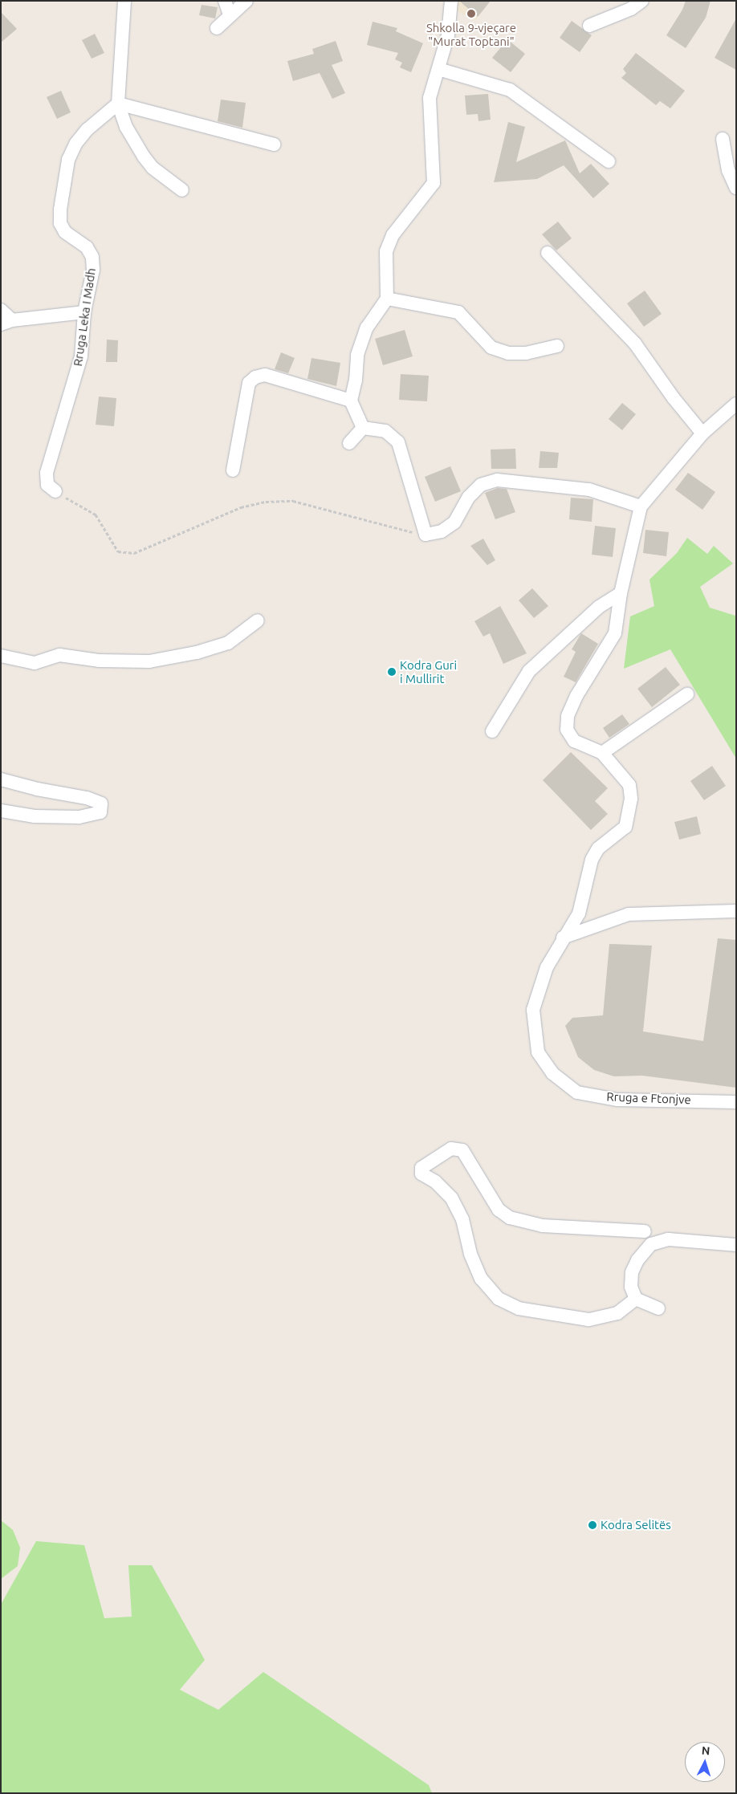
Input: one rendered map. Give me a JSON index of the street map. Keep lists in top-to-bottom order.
{
  "streets": {
    "street": ["Rruga Leka I Madh", "Rruga e Ftonjve"]
  },
  "places": ["Shkolla 9-vjeçare \"Murat Toptani\"", "Kodra Guri i Mullirit", "Kodra Selitës"],
  "north": "top"
}
